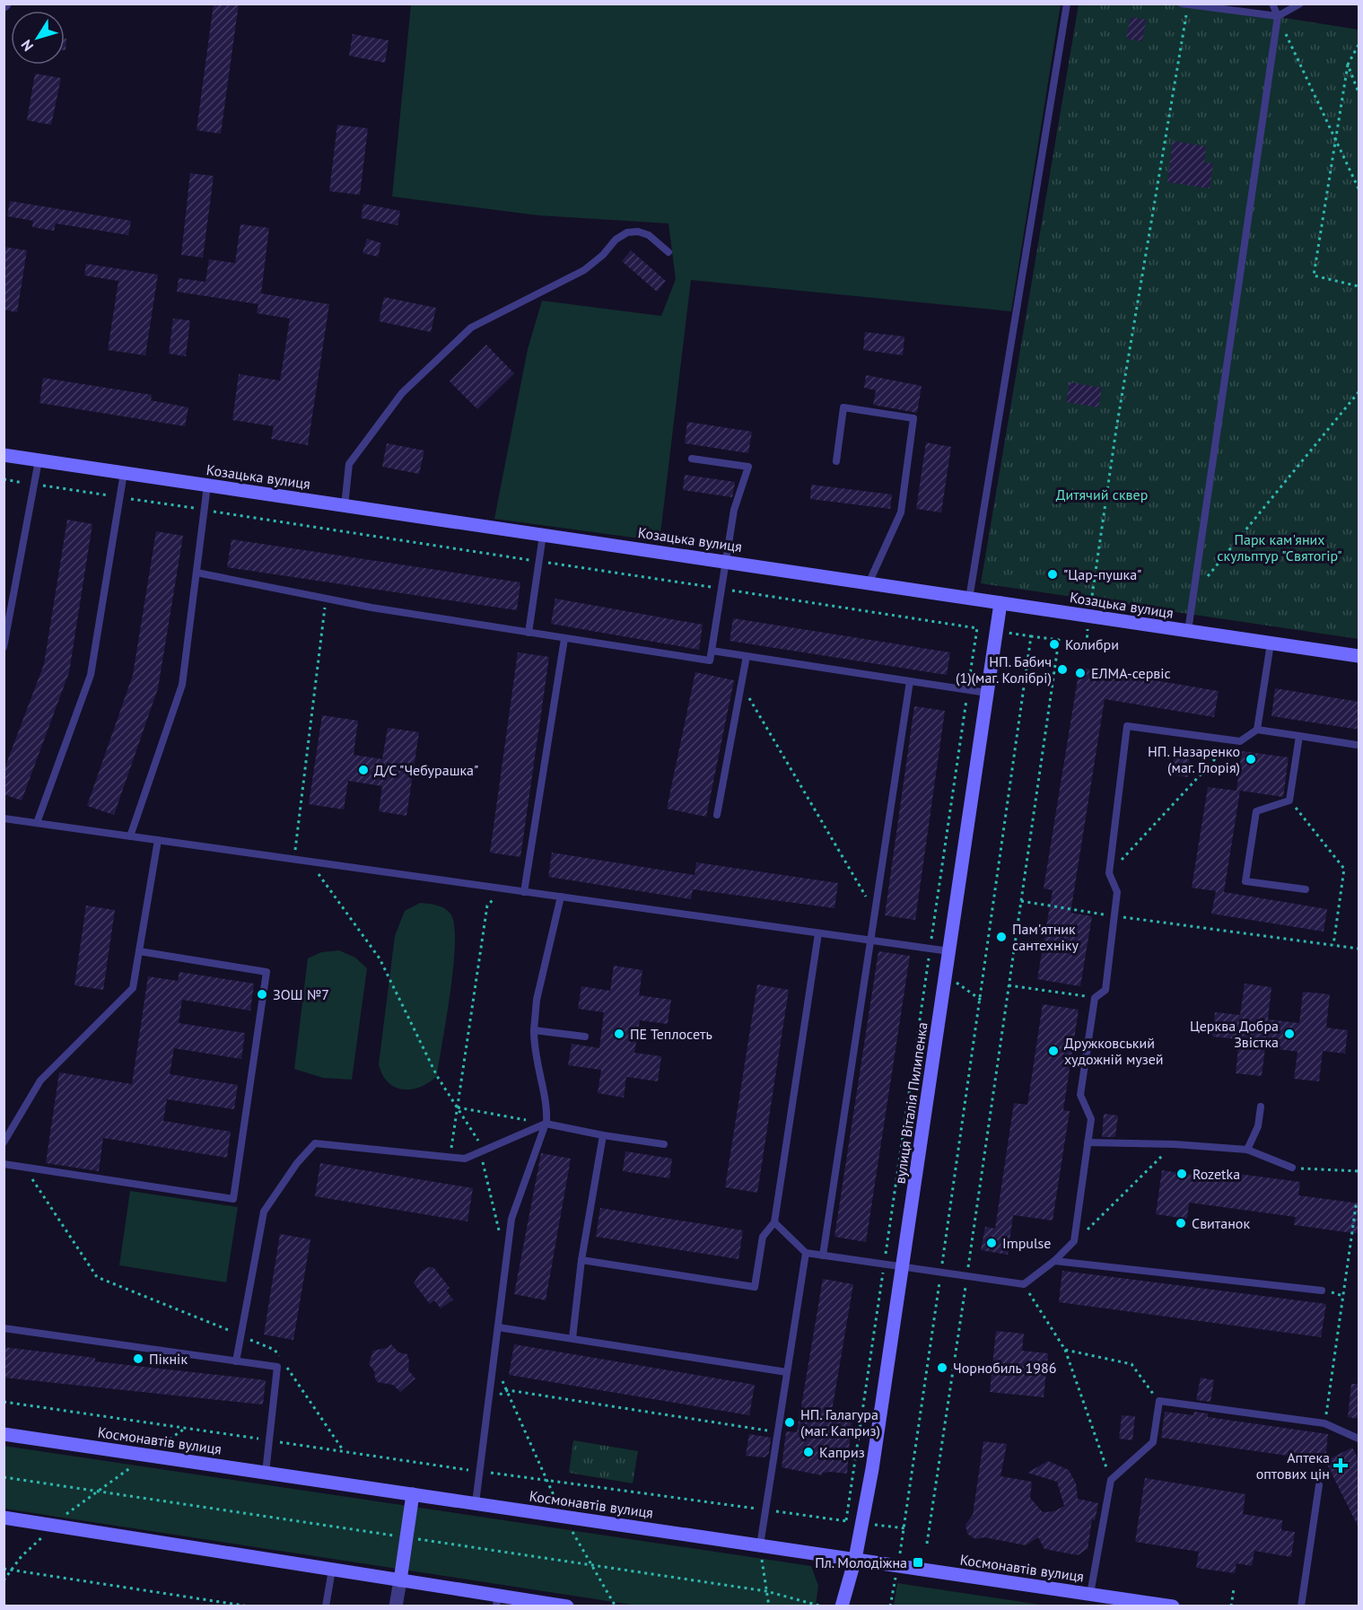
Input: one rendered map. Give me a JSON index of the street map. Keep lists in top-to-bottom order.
{
  "streets": {
    "street": ["Козацька вулиця", "вулиця Віталія Пилипенка", "Космонавтів вулиця"]
  },
  "crossings": [
    ["Козацька вулиця", "вулиця Віталія Пилипенка"],
    ["вулиця Віталія Пилипенка", "Космонавтів вулиця"]
  ],
  "parks": ["Дитячий сквер", "Парк кам'яних скульптур \"Святогір\""],
  "places": {
    "other": [
      "\"Цар-пушка\"",
      "Колибри",
      "НП. Бабич (1)(маг. Колібрі)",
      "ЕЛМА-сервіс",
      "НП. Назаренко (маг. Глорія)",
      "Д/С \"Чебурашка\"",
      "Пам'ятник сантехніку",
      "ЗОШ №7",
      "ПЕ Теплосеть",
      "Церква Добра Звістка",
      "Дружковський художній музей",
      "Rozetka",
      "Свитанок",
      "Impulse",
      "Пікнік",
      "Чорнобиль 1986",
      "НП. Галагура (маг. Каприз)",
      "Каприз"
    ],
    "health": ["Аптека оптових цін"],
    "transit": ["Пл. Молодіжна"]
  },
  "north": "bottom left"
}
